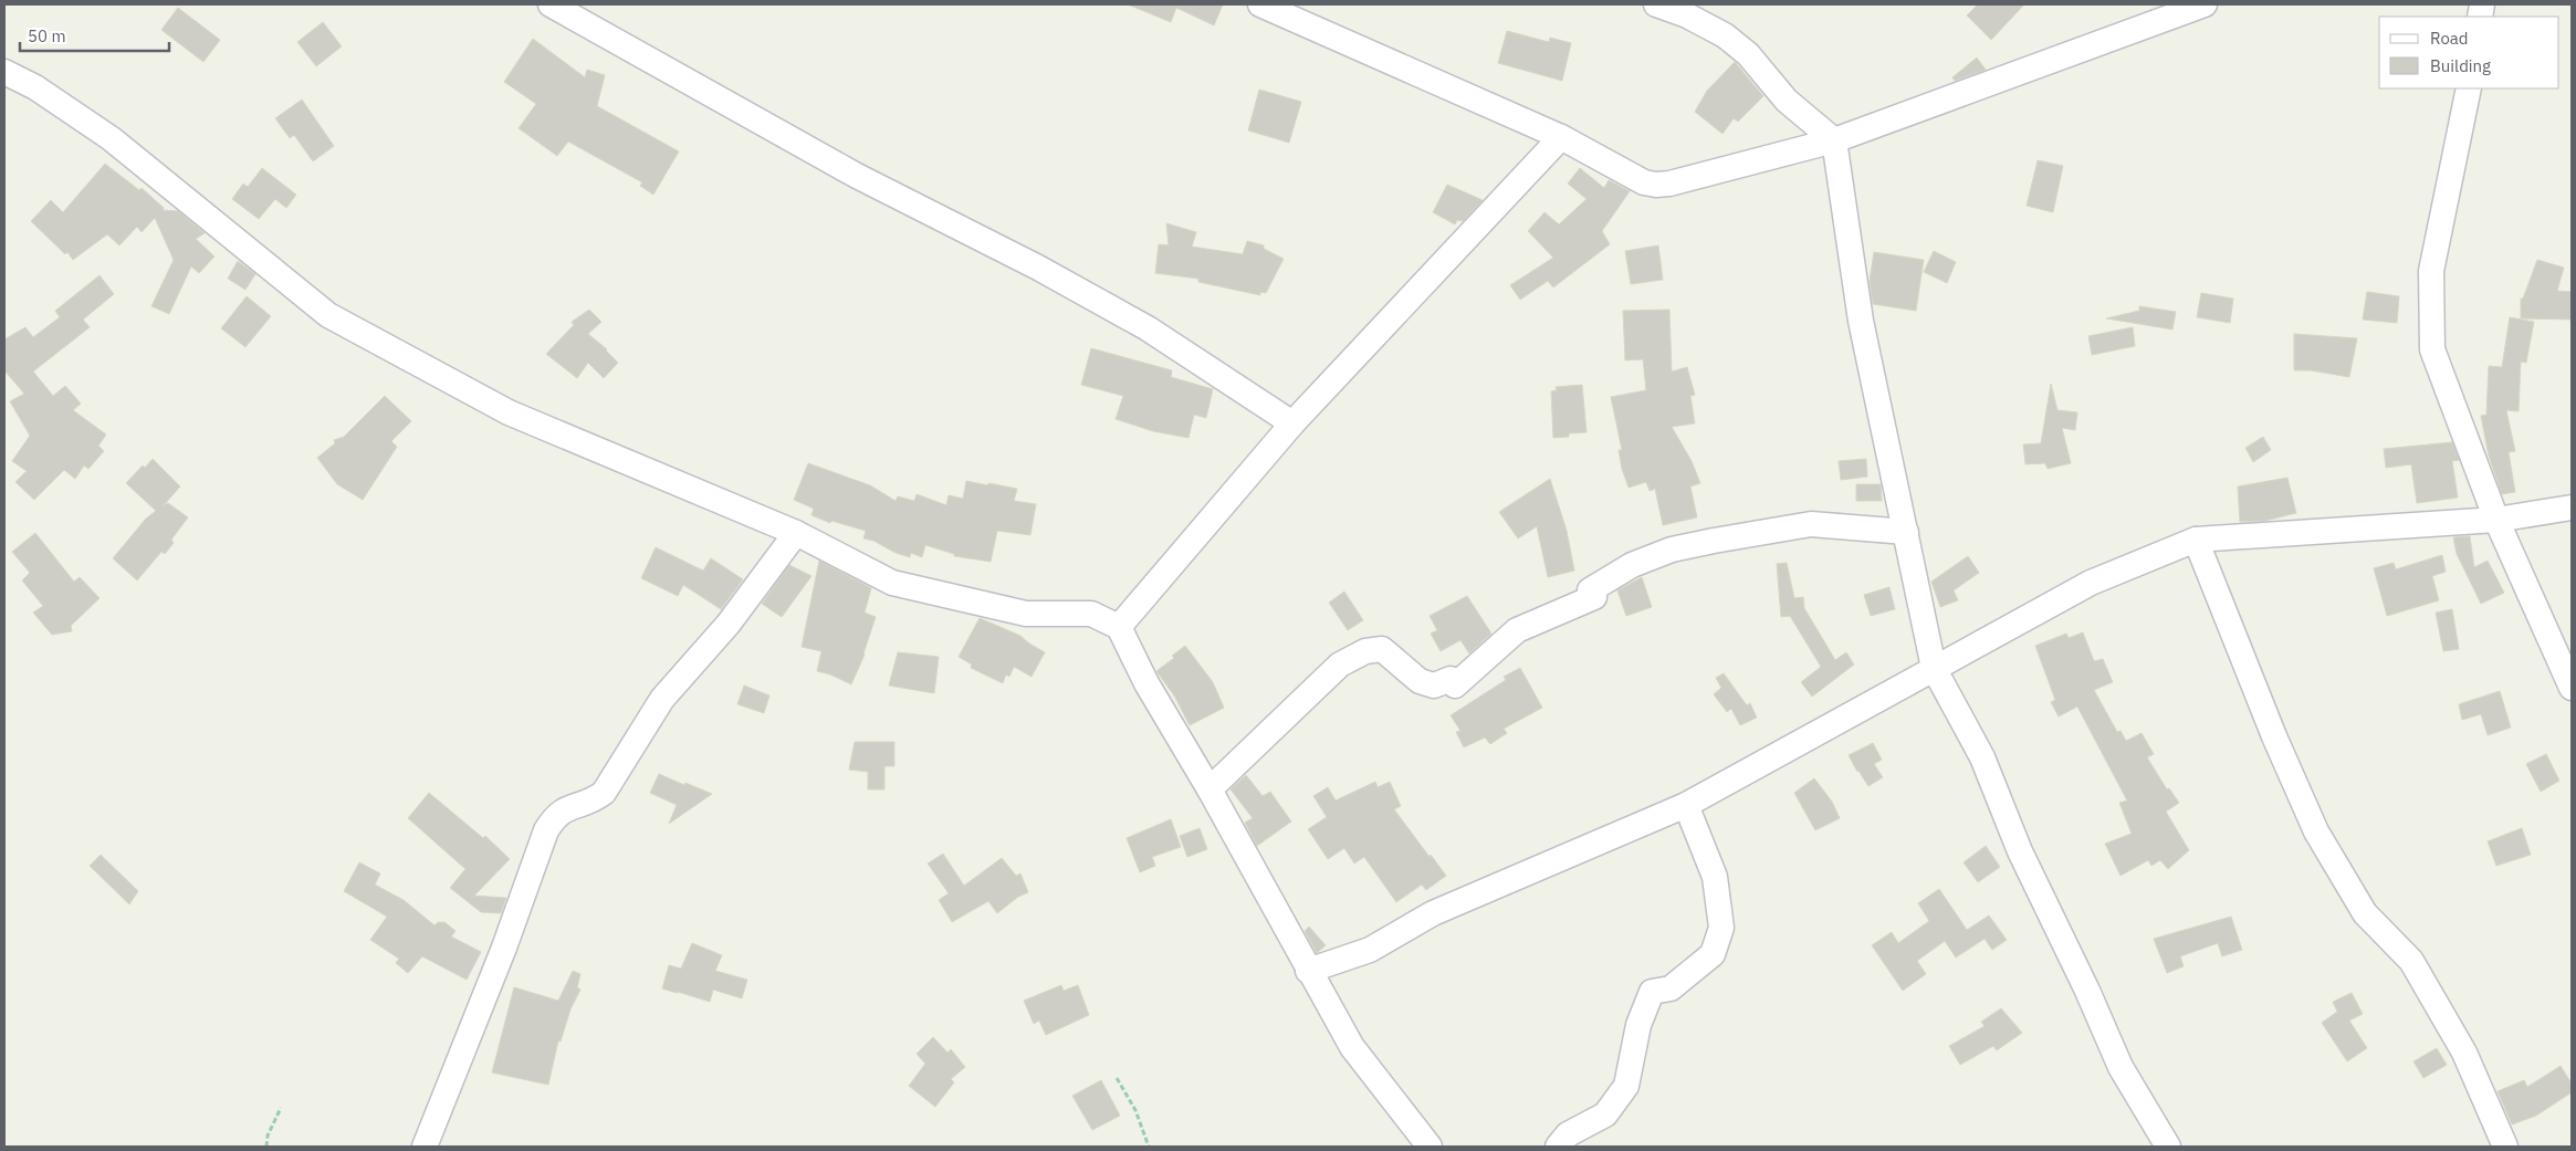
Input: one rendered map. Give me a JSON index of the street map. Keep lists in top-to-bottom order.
{
  "legend": ["Road", "Building"],
  "scale_bar": "50 m"
}
